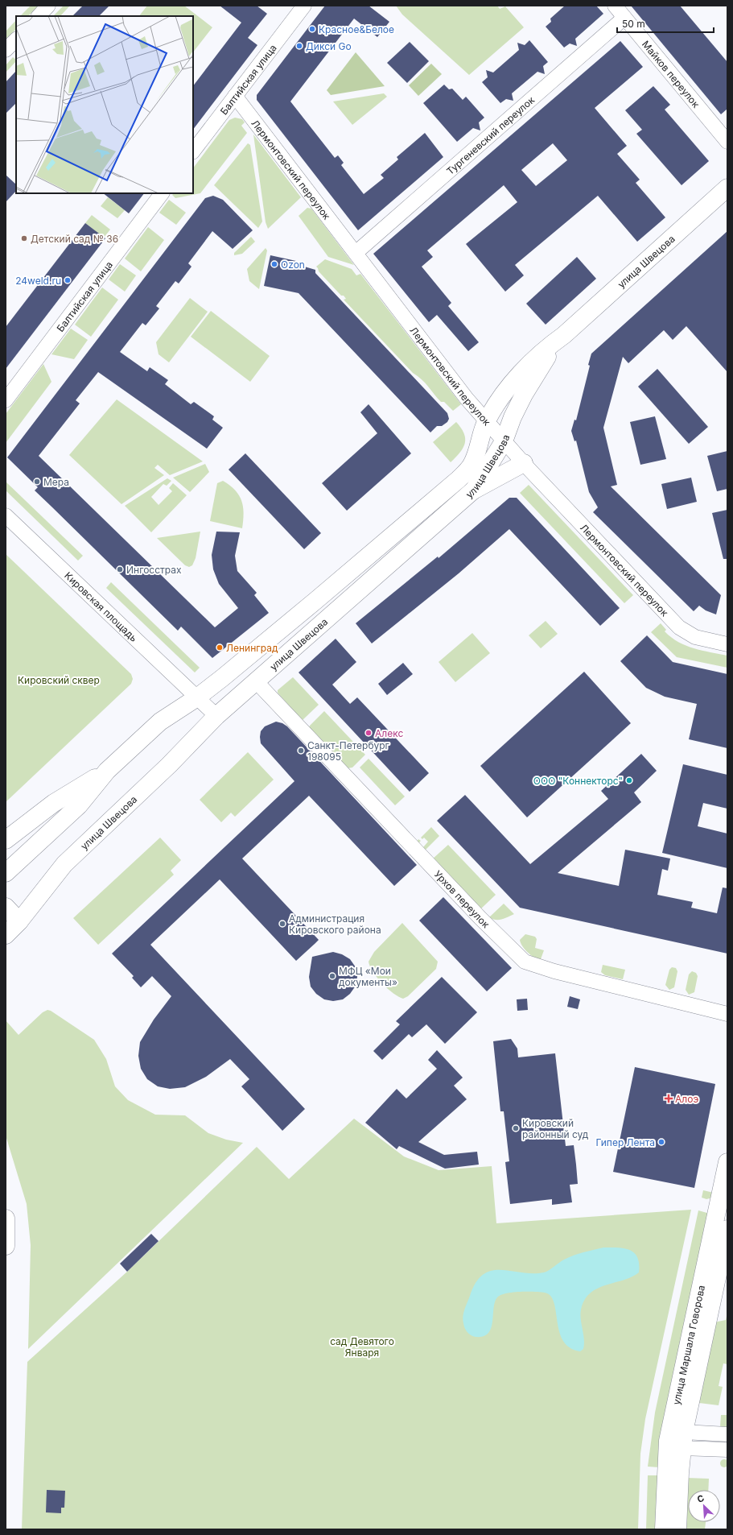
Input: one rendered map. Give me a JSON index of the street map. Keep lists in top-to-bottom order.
{
  "streets": {
    "street": [
      "Майков переулок",
      "Балтийская улица",
      "Тургеневский переулок",
      "Лермонтовский переулок",
      "улица Швецова",
      "Кировская площадь",
      "Урхов переулок",
      "улица Маршала Говорова"
    ]
  },
  "crossings": [
    ["Майков переулок", "Тургеневский переулок"],
    ["Балтийская улица", "Лермонтовский переулок"],
    ["Тургеневский переулок", "Лермонтовский переулок"],
    ["Лермонтовский переулок", "улица Швецова"],
    ["улица Швецова", "Кировская площадь"],
    ["улица Швецова", "Урхов переулок"]
  ],
  "parks": ["Кировский сквер", "сад Девятого Января"],
  "places": {
    "other": [
      "Красное&Белое",
      "Дикси Go",
      "Детский сад № 36",
      "Ozon",
      "24weld.ru",
      "Мера",
      "Ингосстрах",
      "Ленинград",
      "Алекс",
      "Санкт-Петербург 198095",
      "ООО \"Коннекторс\"",
      "Администрация Кировского района",
      "МФЦ «Мои документы»",
      "Кировский районный суд",
      "Гипер Лента"
    ],
    "health": ["Алоэ"]
  },
  "scale_bar": "50 m",
  "north": "top left"
}
